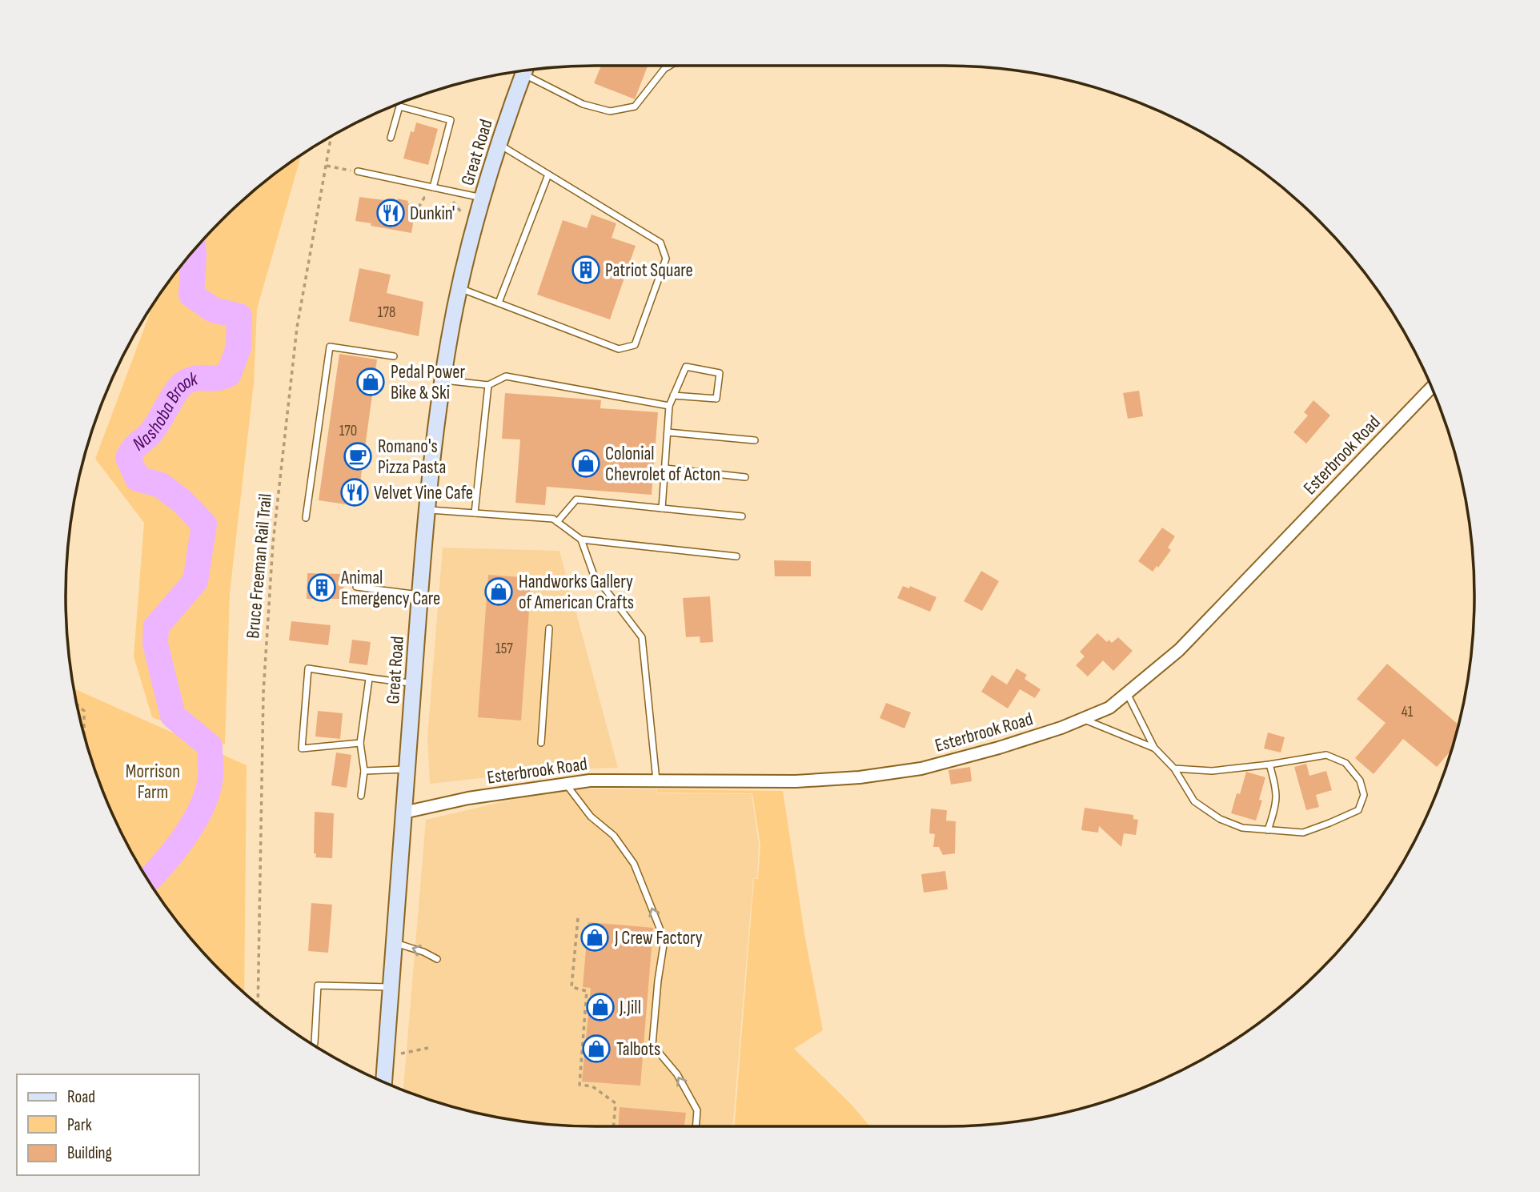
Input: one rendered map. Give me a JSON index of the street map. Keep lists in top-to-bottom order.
{
  "streets": {
    "main road": ["Great Road"],
    "street": ["Esterbrook Road"],
    "path": ["Bruce Freeman Rail Trail"]
  },
  "crossings": [
    ["Great Road", "Esterbrook Road"]
  ],
  "water": ["Nashoba Brook"],
  "parks": ["Morrison Farm"],
  "places": {
    "restaurant": ["Dunkin'", "Velvet Vine Cafe"],
    "building": ["Patriot Square", "Animal Emergency Care"],
    "shop": [
      "Pedal Power Bike & Ski",
      "Colonial Chevrolet of Acton",
      "Handworks Gallery of American Crafts",
      "J Crew Factory",
      "J.Jill",
      "Talbots"
    ],
    "cafe": ["Romano's Pizza Pasta"]
  },
  "house_numbers": [
    "178",
    "170",
    "157",
    "41"
  ],
  "legend": ["Road", "Park", "Building"]
}
